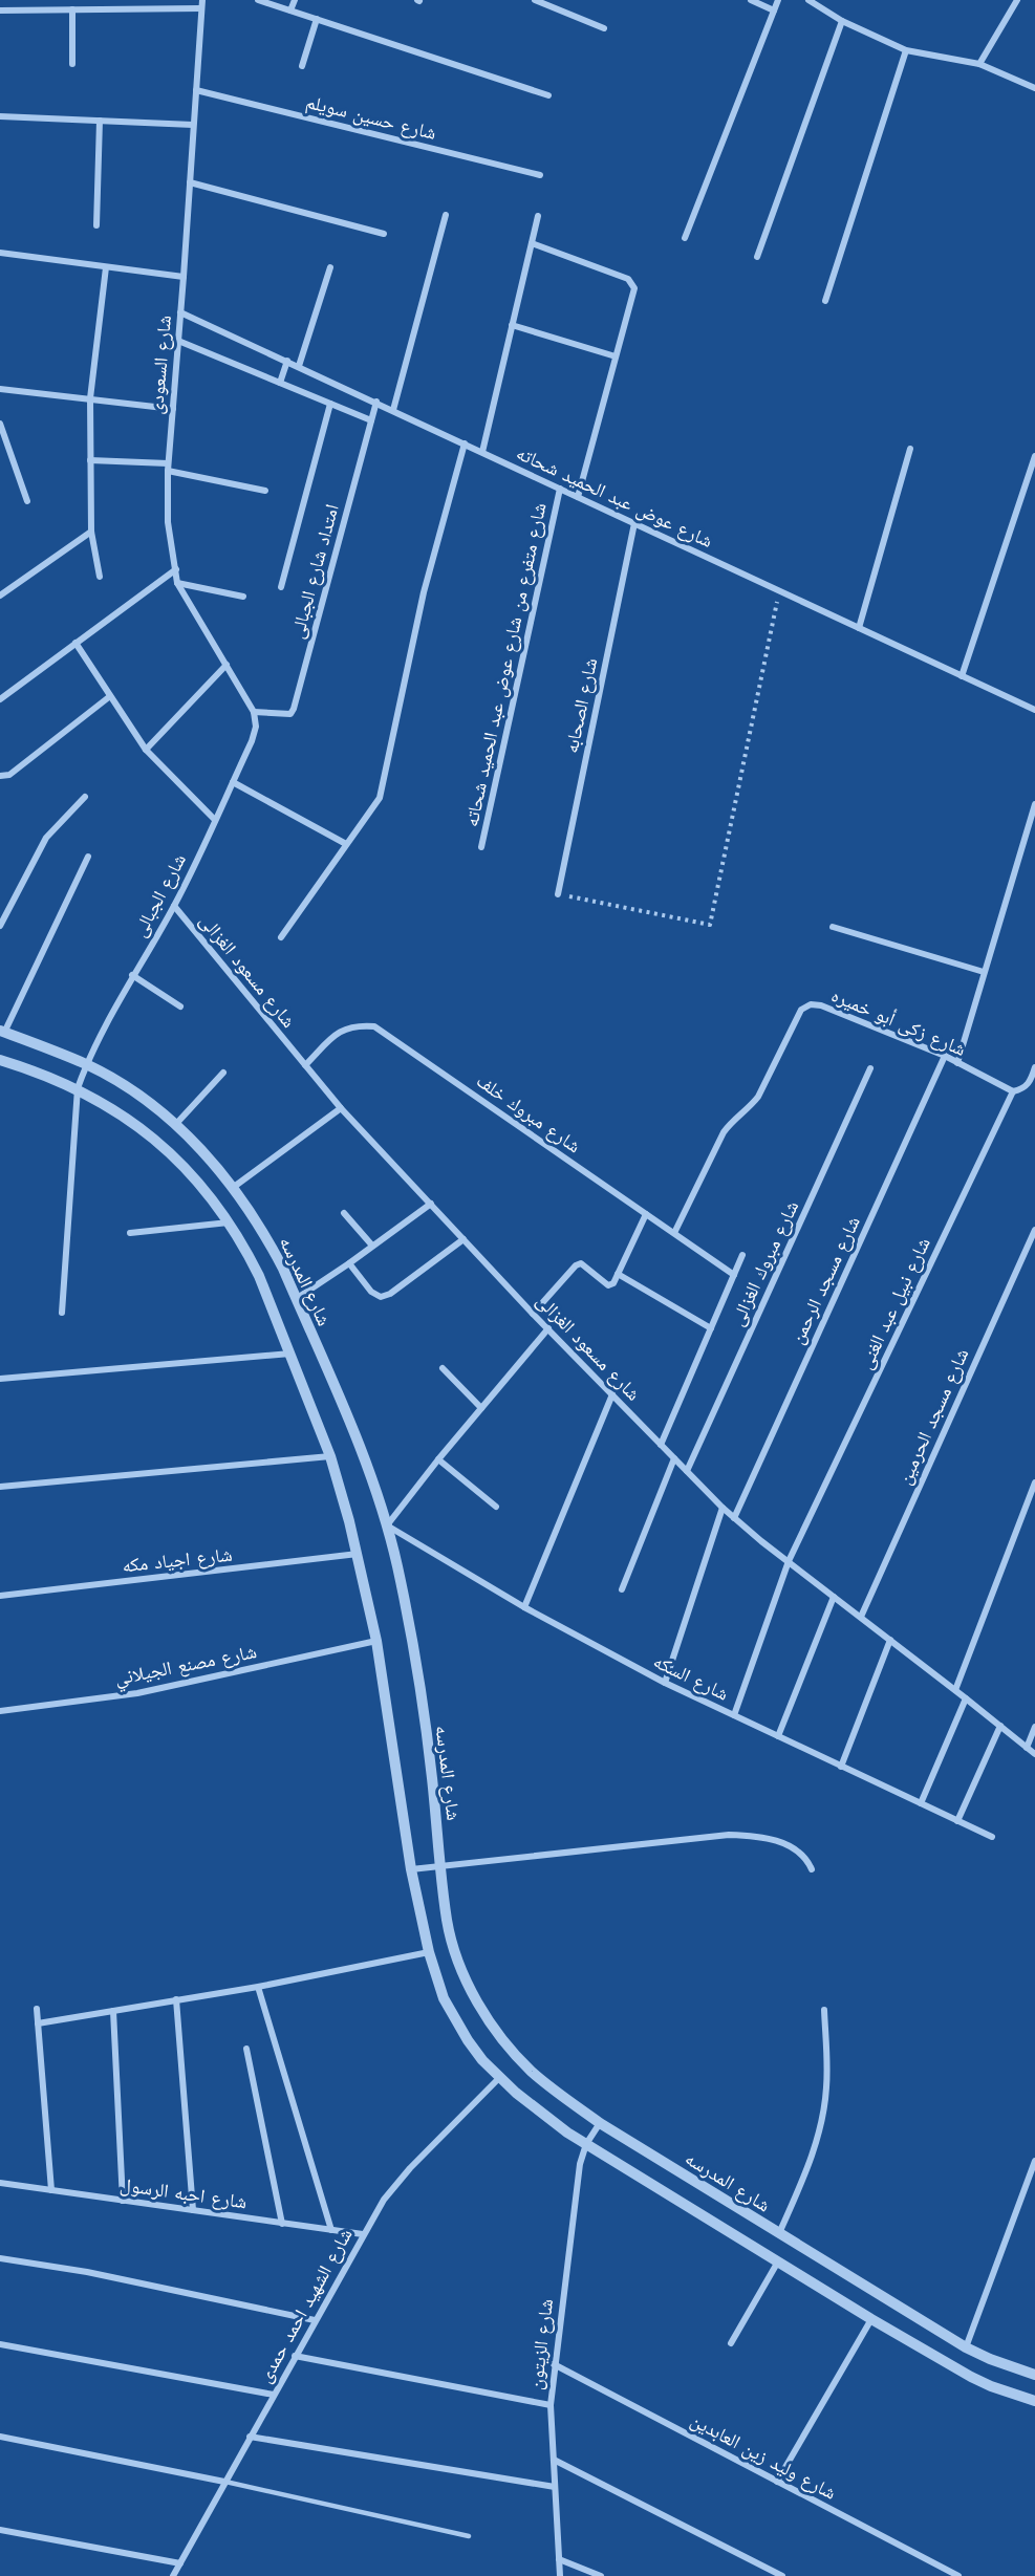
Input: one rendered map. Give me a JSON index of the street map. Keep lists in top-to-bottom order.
{
  "streets": {
    "street": [
      "شارع حسين سويلم",
      "شارع السعودى",
      "شارع عوض عبد الحميد شحاته",
      "امتداد شارع الجبالى",
      "شارع متفرع من شارع عوض عبد الحميد شحاته",
      "شارع الصحابه",
      "شارع الجبالى",
      "شارع مسعود الغزالى",
      "شارع زكى أبو خميره",
      "شارع مبروك خلف",
      "شارع مبروك الغزالى",
      "شارع مسجد الرحمن",
      "شارع المدرسه",
      "شارع نبيل عبد الغنى",
      "شارع مسجد الحرمين",
      "شارع اجياد مكه",
      "شارع مصنع الجيلاني",
      "شارع السكه",
      "شارع احبه الرسول",
      "شارع الشهيد احمد حمدى",
      "شارع الزيتون",
      "شارع وليد زين العابدين"
    ]
  },
  "crossings": [
    ["شارع حسين سويلم", "شارع السعودى"],
    ["شارع السعودى", "شارع عوض عبد الحميد شحاته"],
    ["شارع السعودى", "امتداد شارع الجبالى"],
    ["شارع السعودى", "شارع الجبالى"],
    ["شارع عوض عبد الحميد شحاته", "امتداد شارع الجبالى"],
    ["شارع عوض عبد الحميد شحاته", "شارع متفرع من شارع عوض عبد الحميد شحاته"],
    ["شارع عوض عبد الحميد شحاته", "شارع الصحابه"],
    ["امتداد شارع الجبالى", "شارع الجبالى"],
    ["شارع الجبالى", "شارع مسعود الغزالى"],
    ["شارع الجبالى", "شارع المدرسه"],
    ["شارع مسعود الغزالى", "شارع مبروك خلف"],
    ["شارع مسعود الغزالى", "شارع مبروك الغزالى"],
    ["شارع مسعود الغزالى", "شارع مسجد الرحمن"],
    ["شارع مسعود الغزالى", "شارع نبيل عبد الغنى"],
    ["شارع مسعود الغزالى", "شارع مسجد الحرمين"],
    ["شارع زكى أبو خميره", "شارع مبروك خلف"],
    ["شارع زكى أبو خميره", "شارع مسجد الرحمن"],
    ["شارع زكى أبو خميره", "شارع نبيل عبد الغنى"],
    ["شارع المدرسه", "شارع السكه"],
    ["شارع المدرسه", "شارع الزيتون"],
    ["شارع نبيل عبد الغنى", "شارع السكه"],
    ["شارع احبه الرسول", "شارع الشهيد احمد حمدى"],
    ["شارع الزيتون", "شارع وليد زين العابدين"]
  ]
}
